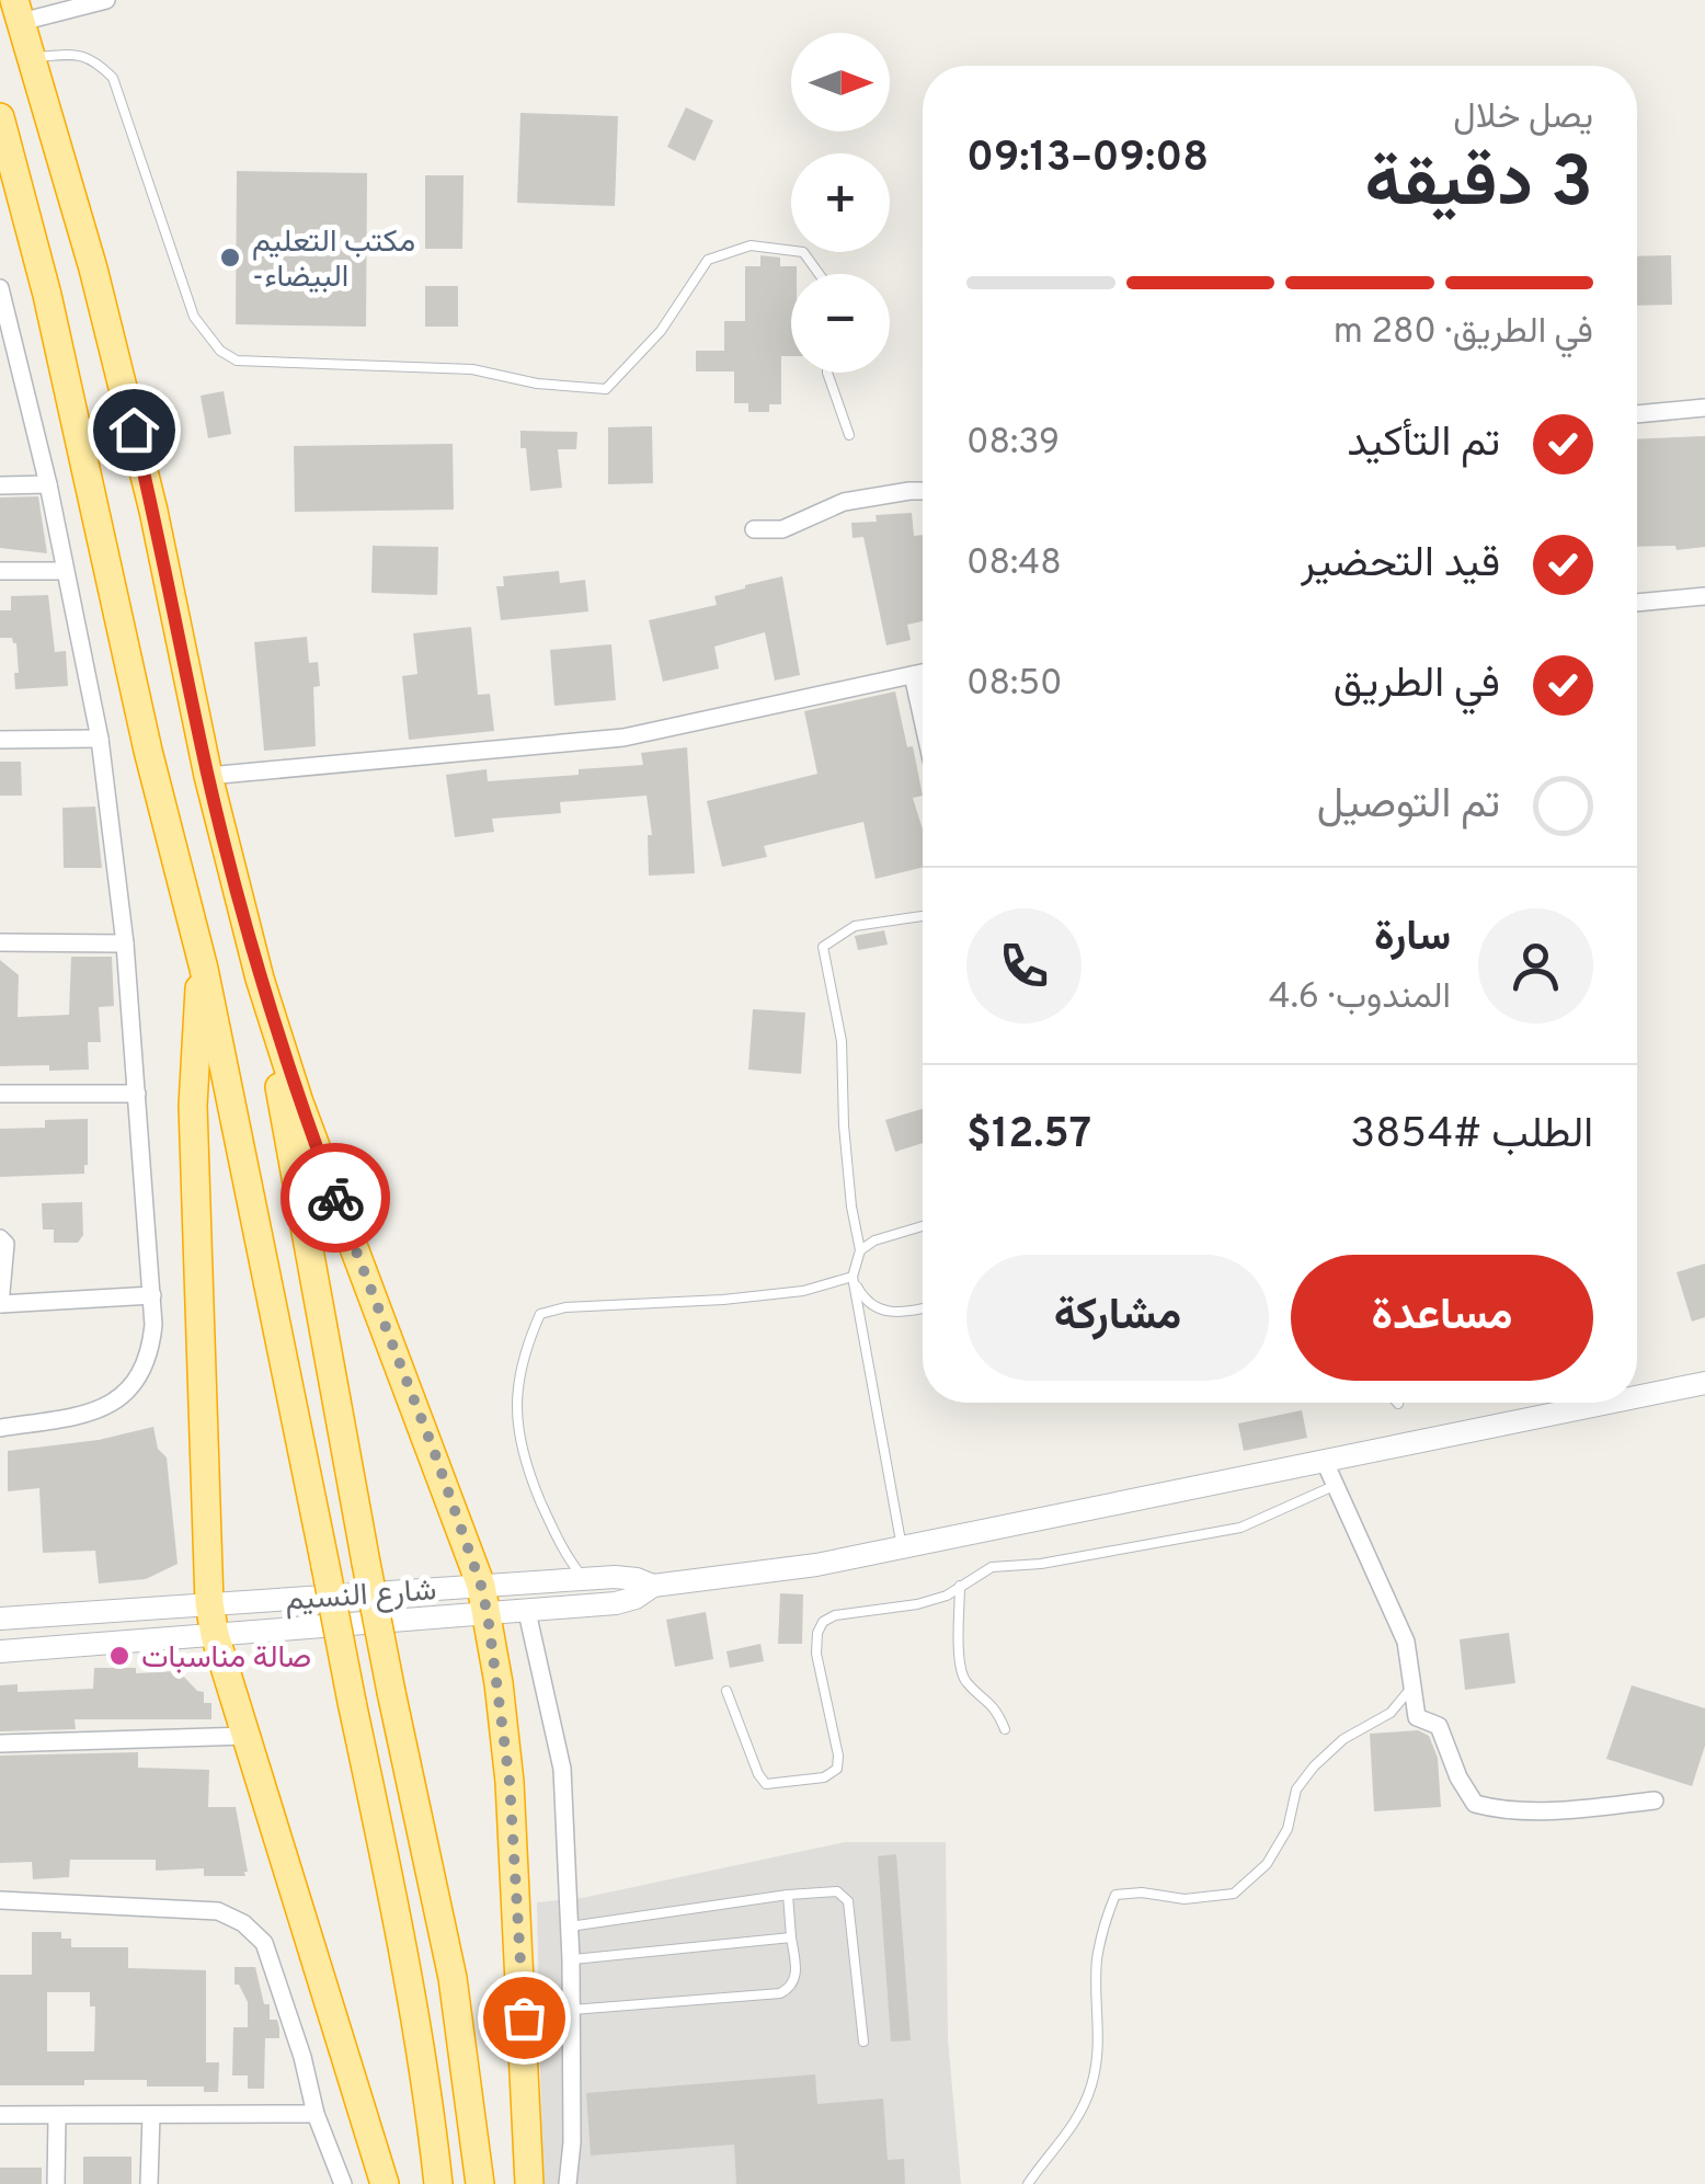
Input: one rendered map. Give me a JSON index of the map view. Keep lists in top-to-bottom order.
{
  "streets": {
    "street": ["شارع النسيم"]
  },
  "places": ["مكتب التعليم -البيضاء", "صالة مناسبات"],
  "north": "right",
  "page": {
    "map_buttons": ["+", "−"],
    "heading": ["3 دقيقة", "يصل خلال", "09:08–09:13"],
    "panel": [
      "سارة",
      "المندوب · 4.6",
      "الطلب #3854",
      "$12.57"
    ],
    "bar": "في الطريق · 280 m",
    "list": [
      ["تم التأكيد", "08:39"],
      ["قيد التحضير", "08:48"],
      ["في الطريق", "08:50"],
      "تم التوصيل"
    ],
    "buttons": ["مساعدة", "مشاركة"]
  }
}
